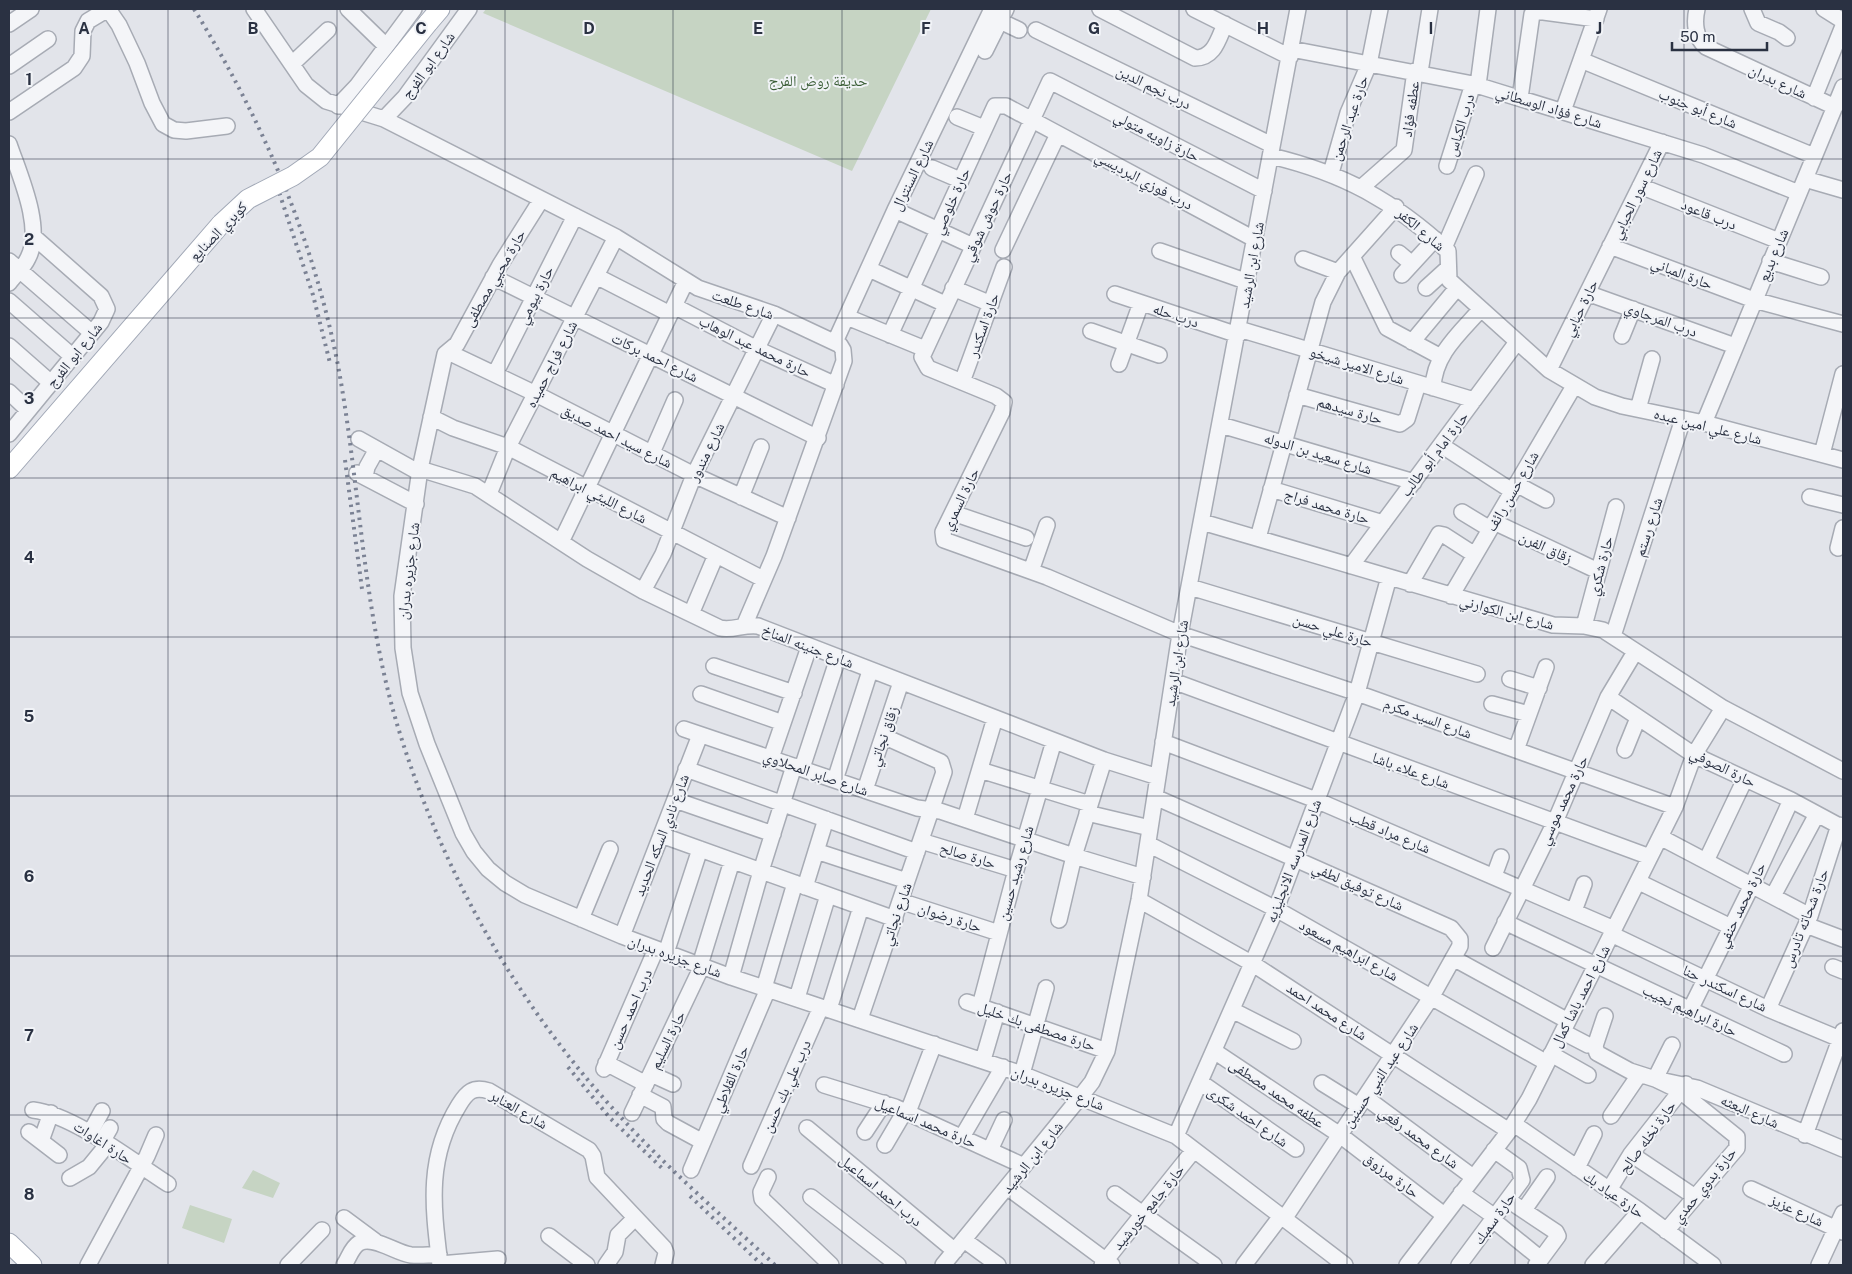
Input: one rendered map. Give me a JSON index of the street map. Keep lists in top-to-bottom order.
{
  "streets": {
    "main road": ["كوبري الصنايع"],
    "street": [
      "شارع ابو الفرج",
      "شارع بدران",
      "درب نجم الدين",
      "شارع فؤاد الوسطاني",
      "شارع أبو جنوب",
      "عطفه فؤاد",
      "حارة عبد الرحمن",
      "درب الكباس",
      "حارة زاويه متولي",
      "شارع السنترال",
      "درب فوزي البرديسي",
      "شارع سور الحبابي",
      "حارة خلوصي",
      "درب قاعود",
      "حارة حوش شوقي",
      "شارع الكفر",
      "شارع بديع",
      "شارع ابن الرشيد",
      "حارة المباني",
      "حارة محيي مصطفى",
      "حارة بيومي",
      "شارع طلعت",
      "حارة حبابي",
      "درب حله",
      "درب المرجاوي",
      "حارة اسكندر",
      "حارة محمد عبد الوهاب",
      "شارع احمد بركات",
      "شارع فراج حميده",
      "شارع الامير شيخو",
      "حارة سيدهم",
      "شارع علي امين عبده",
      "شارع سيد احمد صديق",
      "شارع مندور",
      "شارع سعيد بن الدوله",
      "حارة امام أبو طالب",
      "شارع حسن رائف",
      "شارع الليثي ابراهيم",
      "حارة السمري",
      "حارة محمد فراج",
      "شارع رستم",
      "زقاق الفرن",
      "حارة شكري",
      "شارع جزيره بدران",
      "شارع ابن الكوارني",
      "حارة علي حسن",
      "شارع جنينه المناخ",
      "شارع السيد مكرم",
      "زقاق نجاتي",
      "حارة الصوفي",
      "شارع علاء باشا",
      "شارع صابر المحلاوي",
      "حارة محمد موسي",
      "شارع مراد قطب",
      "شارع نادي السكه الحديد",
      "حارة صالح",
      "شارع المدرسه الانجليزيه",
      "شارع رشيد حسين",
      "شارع توفيق لطفي",
      "حارة محمد حنفي",
      "شارع نجاتي",
      "حارة رضوان",
      "حارة شحاته تادرس",
      "شارع ابراهيم مسعود",
      "شارع اسكندر حنا",
      "شارع احمد باشا كمال",
      "درب احمد حسن",
      "حارة ابراهيم نجيب",
      "شارع محمد احمد",
      "حارة مصطفى بك خليل",
      "حارة السليم",
      "شارع عبد النبي حسنين",
      "حارة القلاطي",
      "درب علي بك حسن",
      "عطفه محمد مصطفى",
      "شارع العنابر",
      "شارع البعثه",
      "شارع احمد شكرى",
      "حارة محمد اسماعيل",
      "شارع محمد رفعي",
      "حارة نخله صالح",
      "حارة اغاوات",
      "حارة مرزوق",
      "حارة بدوي حمدي",
      "درب احمد اسماعيل",
      "حارة عياد بك",
      "حارة جامع خورشيد",
      "شارع عزيز",
      "حارة سمبك"
    ]
  },
  "crossings": [
    ["شارع ابو الفرج", "شارع طلعت"],
    ["شارع بدران", "شارع بديع"],
    ["درب نجم الدين", "شارع الكفر"],
    ["درب نجم الدين", "شارع ابن الرشيد"],
    ["شارع فؤاد الوسطاني", "عطفه فؤاد"],
    ["شارع فؤاد الوسطاني", "حارة عبد الرحمن"],
    ["شارع فؤاد الوسطاني", "درب الكباس"],
    ["شارع فؤاد الوسطاني", "شارع سور الحبابي"],
    ["شارع فؤاد الوسطاني", "شارع بديع"],
    ["شارع فؤاد الوسطاني", "شارع ابن الرشيد"],
    ["شارع أبو جنوب", "شارع بديع"],
    ["عطفه فؤاد", "شارع الكفر"],
    ["حارة عبد الرحمن", "شارع الكفر"],
    ["حارة زاويه متولي", "حارة حوش شوقي"],
    ["حارة زاويه متولي", "شارع ابن الرشيد"],
    ["شارع السنترال", "شارع طلعت"],
    ["درب فوزي البرديسي", "حارة خلوصي"],
    ["درب فوزي البرديسي", "حارة حوش شوقي"],
    ["درب فوزي البرديسي", "شارع ابن الرشيد"],
    ["شارع سور الحبابي", "درب قاعود"],
    ["شارع سور الحبابي", "حارة المباني"],
    ["شارع سور الحبابي", "حارة حبابي"],
    ["حارة خلوصي", "حارة حوش شوقي"],
    ["درب قاعود", "شارع بديع"],
    ["حارة حوش شوقي", "حارة السمري"],
    ["شارع الكفر", "شارع ابن الرشيد"],
    ["شارع الكفر", "حارة حبابي"],
    ["شارع الكفر", "شارع علي امين عبده"],
    ["شارع الكفر", "حارة امام أبو طالب"],
    ["شارع الكفر", "شارع حسن رائف"],
    ["شارع بديع", "حارة المباني"],
    ["شارع بديع", "درب المرجاوي"],
    ["شارع بديع", "شارع علي امين عبده"],
    ["شارع ابن الرشيد", "درب حله"],
    ["شارع ابن الرشيد", "شارع الامير شيخو"],
    ["شارع ابن الرشيد", "شارع سعيد بن الدوله"],
    ["شارع ابن الرشيد", "حارة السمري"],
    ["شارع ابن الرشيد", "شارع جزيره بدران"],
    ["شارع ابن الرشيد", "شارع ابن الكوارني"],
    ["شارع ابن الرشيد", "حارة علي حسن"],
    ["شارع ابن الرشيد", "شارع جنينه المناخ"],
    ["شارع ابن الرشيد", "شارع السيد مكرم"],
    ["شارع ابن الرشيد", "شارع علاء باشا"],
    ["شارع ابن الرشيد", "شارع صابر المحلاوي"],
    ["شارع ابن الرشيد", "شارع مراد قطب"],
    ["شارع ابن الرشيد", "شارع توفيق لطفي"],
    ["شارع ابن الرشيد", "شارع ابراهيم مسعود"],
    ["شارع ابن الرشيد", "شارع محمد احمد"],
    ["شارع ابن الرشيد", "حارة مصطفى بك خليل"],
    ["شارع ابن الرشيد", "حارة محمد اسماعيل"],
    ["شارع ابن الرشيد", "درب احمد اسماعيل"],
    ["حارة المباني", "حارة حبابي"],
    ["حارة محيي مصطفى", "شارع طلعت"],
    ["حارة محيي مصطفى", "شارع احمد بركات"],
    ["حارة محيي مصطفى", "شارع سيد احمد صديق"],
    ["حارة محيي مصطفى", "شارع جزيره بدران"],
    ["حارة بيومي", "شارع طلعت"],
    ["حارة بيومي", "شارع احمد بركات"],
    ["حارة بيومي", "شارع سيد احمد صديق"],
    ["شارع طلعت", "شارع فراج حميده"],
    ["شارع طلعت", "شارع مندور"],
    ["حارة حبابي", "درب المرجاوي"],
    ["درب حله", "شارع الامير شيخو"],
    ["حارة اسكندر", "حارة السمري"],
    ["حارة محمد عبد الوهاب", "شارع فراج حميده"],
    ["حارة محمد عبد الوهاب", "شارع مندور"],
    ["شارع احمد بركات", "شارع فراج حميده"],
    ["شارع احمد بركات", "شارع مندور"],
    ["شارع فراج حميده", "شارع سيد احمد صديق"],
    ["شارع فراج حميده", "شارع الليثي ابراهيم"],
    ["شارع فراج حميده", "شارع جنينه المناخ"],
    ["شارع الامير شيخو", "حارة سيدهم"],
    ["شارع الامير شيخو", "حارة امام أبو طالب"],
    ["شارع علي امين عبده", "شارع حسن رائف"],
    ["شارع علي امين عبده", "شارع رستم"],
    ["شارع سيد احمد صديق", "شارع مندور"],
    ["شارع سيد احمد صديق", "شارع جزيره بدران"],
    ["شارع مندور", "شارع الليثي ابراهيم"],
    ["شارع مندور", "شارع جنينه المناخ"],
    ["شارع سعيد بن الدوله", "حارة امام أبو طالب"],
    ["حارة امام أبو طالب", "حارة محمد فراج"],
    ["حارة امام أبو طالب", "شارع ابن الكوارني"],
    ["شارع حسن رائف", "زقاق الفرن"],
    ["شارع حسن رائف", "شارع ابن الكوارني"],
    ["شارع الليثي ابراهيم", "شارع جزيره بدران"],
    ["حارة السمري", "شارع السيد مكرم"],
    ["شارع رستم", "شارع ابن الكوارني"],
    ["زقاق الفرن", "حارة شكري"],
    ["حارة شكري", "شارع ابن الكوارني"],
    ["شارع جزيره بدران", "شارع جنينه المناخ"],
    ["شارع جزيره بدران", "شارع نادي السكه الحديد"],
    ["شارع جزيره بدران", "شارع المدرسه الانجليزيه"],
    ["شارع جزيره بدران", "شارع نجاتي"],
    ["شارع جزيره بدران", "درب احمد حسن"],
    ["شارع جزيره بدران", "حارة السليم"],
    ["شارع جزيره بدران", "شارع عبد النبي حسنين"],
    ["شارع جزيره بدران", "حارة القلاطي"],
    ["شارع جزيره بدران", "درب علي بك حسن"],
    ["شارع جزيره بدران", "حارة جامع خورشيد"],
    ["شارع ابن الكوارني", "حارة محمد موسي"],
    ["شارع ابن الكوارني", "شارع المدرسه الانجليزيه"],
    ["شارع ابن الكوارني", "شارع احمد باشا كمال"],
    ["حارة علي حسن", "شارع المدرسه الانجليزيه"],
    ["شارع جنينه المناخ", "زقاق نجاتي"],
    ["شارع جنينه المناخ", "شارع رشيد حسين"],
    ["شارع السيد مكرم", "حارة محمد موسي"],
    ["شارع السيد مكرم", "شارع المدرسه الانجليزيه"],
    ["شارع السيد مكرم", "شارع احمد باشا كمال"],
    ["زقاق نجاتي", "شارع صابر المحلاوي"],
    ["زقاق نجاتي", "شارع نجاتي"],
    ["حارة الصوفي", "حارة محمد موسي"],
    ["حارة الصوفي", "حارة محمد حنفي"],
    ["حارة الصوفي", "حارة شحاته تادرس"],
    ["حارة الصوفي", "شارع احمد باشا كمال"],
    ["شارع علاء باشا", "حارة محمد موسي"],
    ["شارع علاء باشا", "شارع المدرسه الانجليزيه"],
    ["شارع علاء باشا", "شارع احمد باشا كمال"],
    ["شارع صابر المحلاوي", "شارع نادي السكه الحديد"],
    ["شارع صابر المحلاوي", "شارع رشيد حسين"],
    ["شارع صابر المحلاوي", "شارع نجاتي"],
    ["حارة محمد موسي", "شارع مراد قطب"],
    ["حارة محمد موسي", "حارة ابراهيم نجيب"],
    ["شارع مراد قطب", "شارع المدرسه الانجليزيه"],
    ["شارع مراد قطب", "شارع اسكندر حنا"],
    ["شارع مراد قطب", "شارع احمد باشا كمال"],
    ["شارع نادي السكه الحديد", "حارة صالح"],
    ["حارة صالح", "شارع رشيد حسين"],
    ["حارة صالح", "شارع نجاتي"],
    ["حارة صالح", "حارة القلاطي"],
    ["شارع المدرسه الانجليزيه", "شارع توفيق لطفي"],
    ["شارع المدرسه الانجليزيه", "شارع ابراهيم مسعود"],
    ["شارع المدرسه الانجليزيه", "شارع محمد احمد"],
    ["شارع المدرسه الانجليزيه", "عطفه محمد مصطفى"],
    ["شارع المدرسه الانجليزيه", "شارع احمد شكرى"],
    ["شارع رشيد حسين", "حارة رضوان"],
    ["شارع رشيد حسين", "حارة مصطفى بك خليل"],
    ["شارع توفيق لطفي", "شارع عبد النبي حسنين"],
    ["حارة محمد حنفي", "شارع اسكندر حنا"],
    ["حارة محمد حنفي", "حارة ابراهيم نجيب"],
    ["شارع نجاتي", "حارة رضوان"],
    ["حارة شحاته تادرس", "شارع اسكندر حنا"],
    ["شارع ابراهيم مسعود", "شارع احمد باشا كمال"],
    ["شارع ابراهيم مسعود", "شارع عبد النبي حسنين"],
    ["شارع اسكندر حنا", "شارع احمد باشا كمال"],
    ["شارع احمد باشا كمال", "حارة ابراهيم نجيب"],
    ["شارع احمد باشا كمال", "شارع محمد احمد"],
    ["شارع احمد باشا كمال", "شارع محمد رفعي"],
    ["شارع احمد باشا كمال", "حارة مرزوق"],
    ["شارع احمد باشا كمال", "حارة عياد بك"],
    ["شارع احمد باشا كمال", "حارة سمبك"],
    ["درب احمد حسن", "حارة السليم"],
    ["شارع محمد احمد", "شارع عبد النبي حسنين"],
    ["شارع محمد احمد", "حارة عياد بك"],
    ["شارع عبد النبي حسنين", "عطفه محمد مصطفى"],
    ["شارع عبد النبي حسنين", "شارع محمد رفعي"],
    ["شارع عبد النبي حسنين", "حارة مرزوق"],
    ["عطفه محمد مصطفى", "حارة مرزوق"],
    ["شارع البعثه", "حارة نخله صالح"],
    ["شارع البعثه", "حارة بدوي حمدي"],
    ["حارة نخله صالح", "حارة بدوي حمدي"],
    ["حارة نخله صالح", "حارة عياد بك"],
    ["حارة بدوي حمدي", "حارة عياد بك"]
  ],
  "parks": ["حديقة روض الفرج"],
  "scale_bar": "50 m",
  "grid": {
    "columns": [
      "A",
      "B",
      "C",
      "D",
      "E",
      "F",
      "G",
      "H",
      "I",
      "J"
    ],
    "rows": [
      "1",
      "2",
      "3",
      "4",
      "5",
      "6",
      "7",
      "8"
    ]
  }
}
